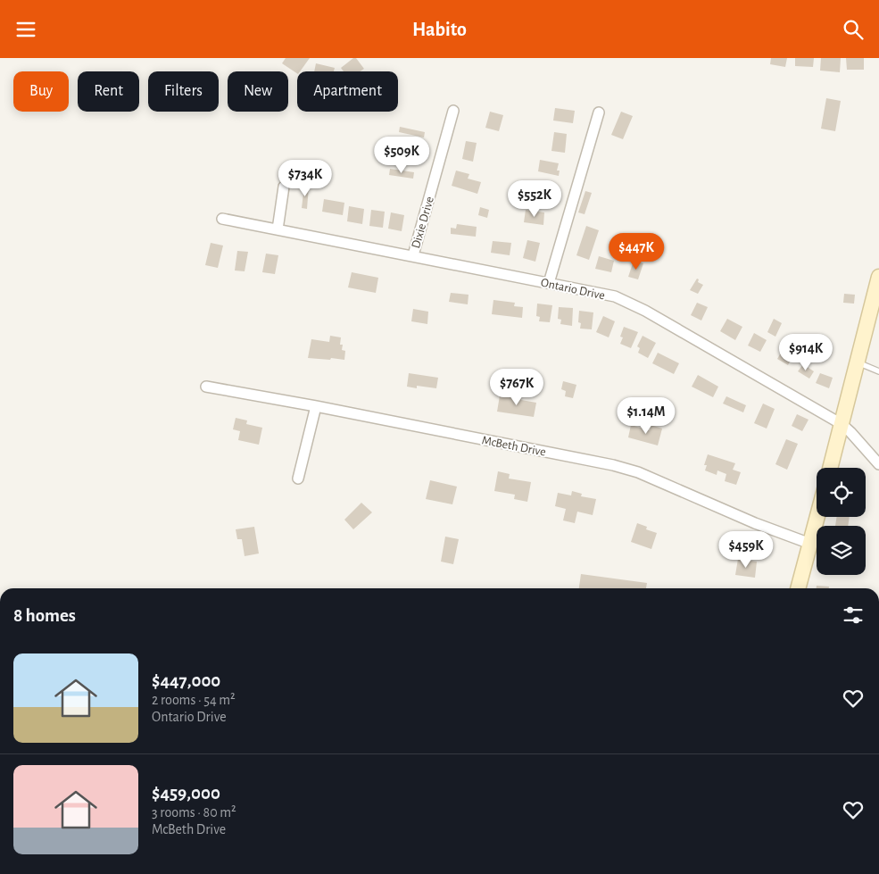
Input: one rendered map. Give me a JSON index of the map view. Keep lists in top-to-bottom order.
{
  "streets": {
    "street": ["Dixie Drive", "Ontario Drive", "McBeth Drive"]
  },
  "crossings": [
    ["Dixie Drive", "Ontario Drive"]
  ],
  "page": {
    "header": "Habito",
    "chip": [
      "Buy",
      "Rent",
      "Filters",
      "New",
      "Apartment"
    ],
    "price": [
      "$509K",
      "$734K",
      "$552K",
      "$447K",
      "$914K",
      "$767K",
      "$1.14M",
      "$459K"
    ],
    "heading": "8 homes",
    "list": [
      {
        "name": "$447,000",
        "note": "2 rooms · 54 m² · Ontario Drive"
      },
      {
        "name": "$459,000",
        "note": "3 rooms · 80 m² · McBeth Drive"
      }
    ]
  }
}
